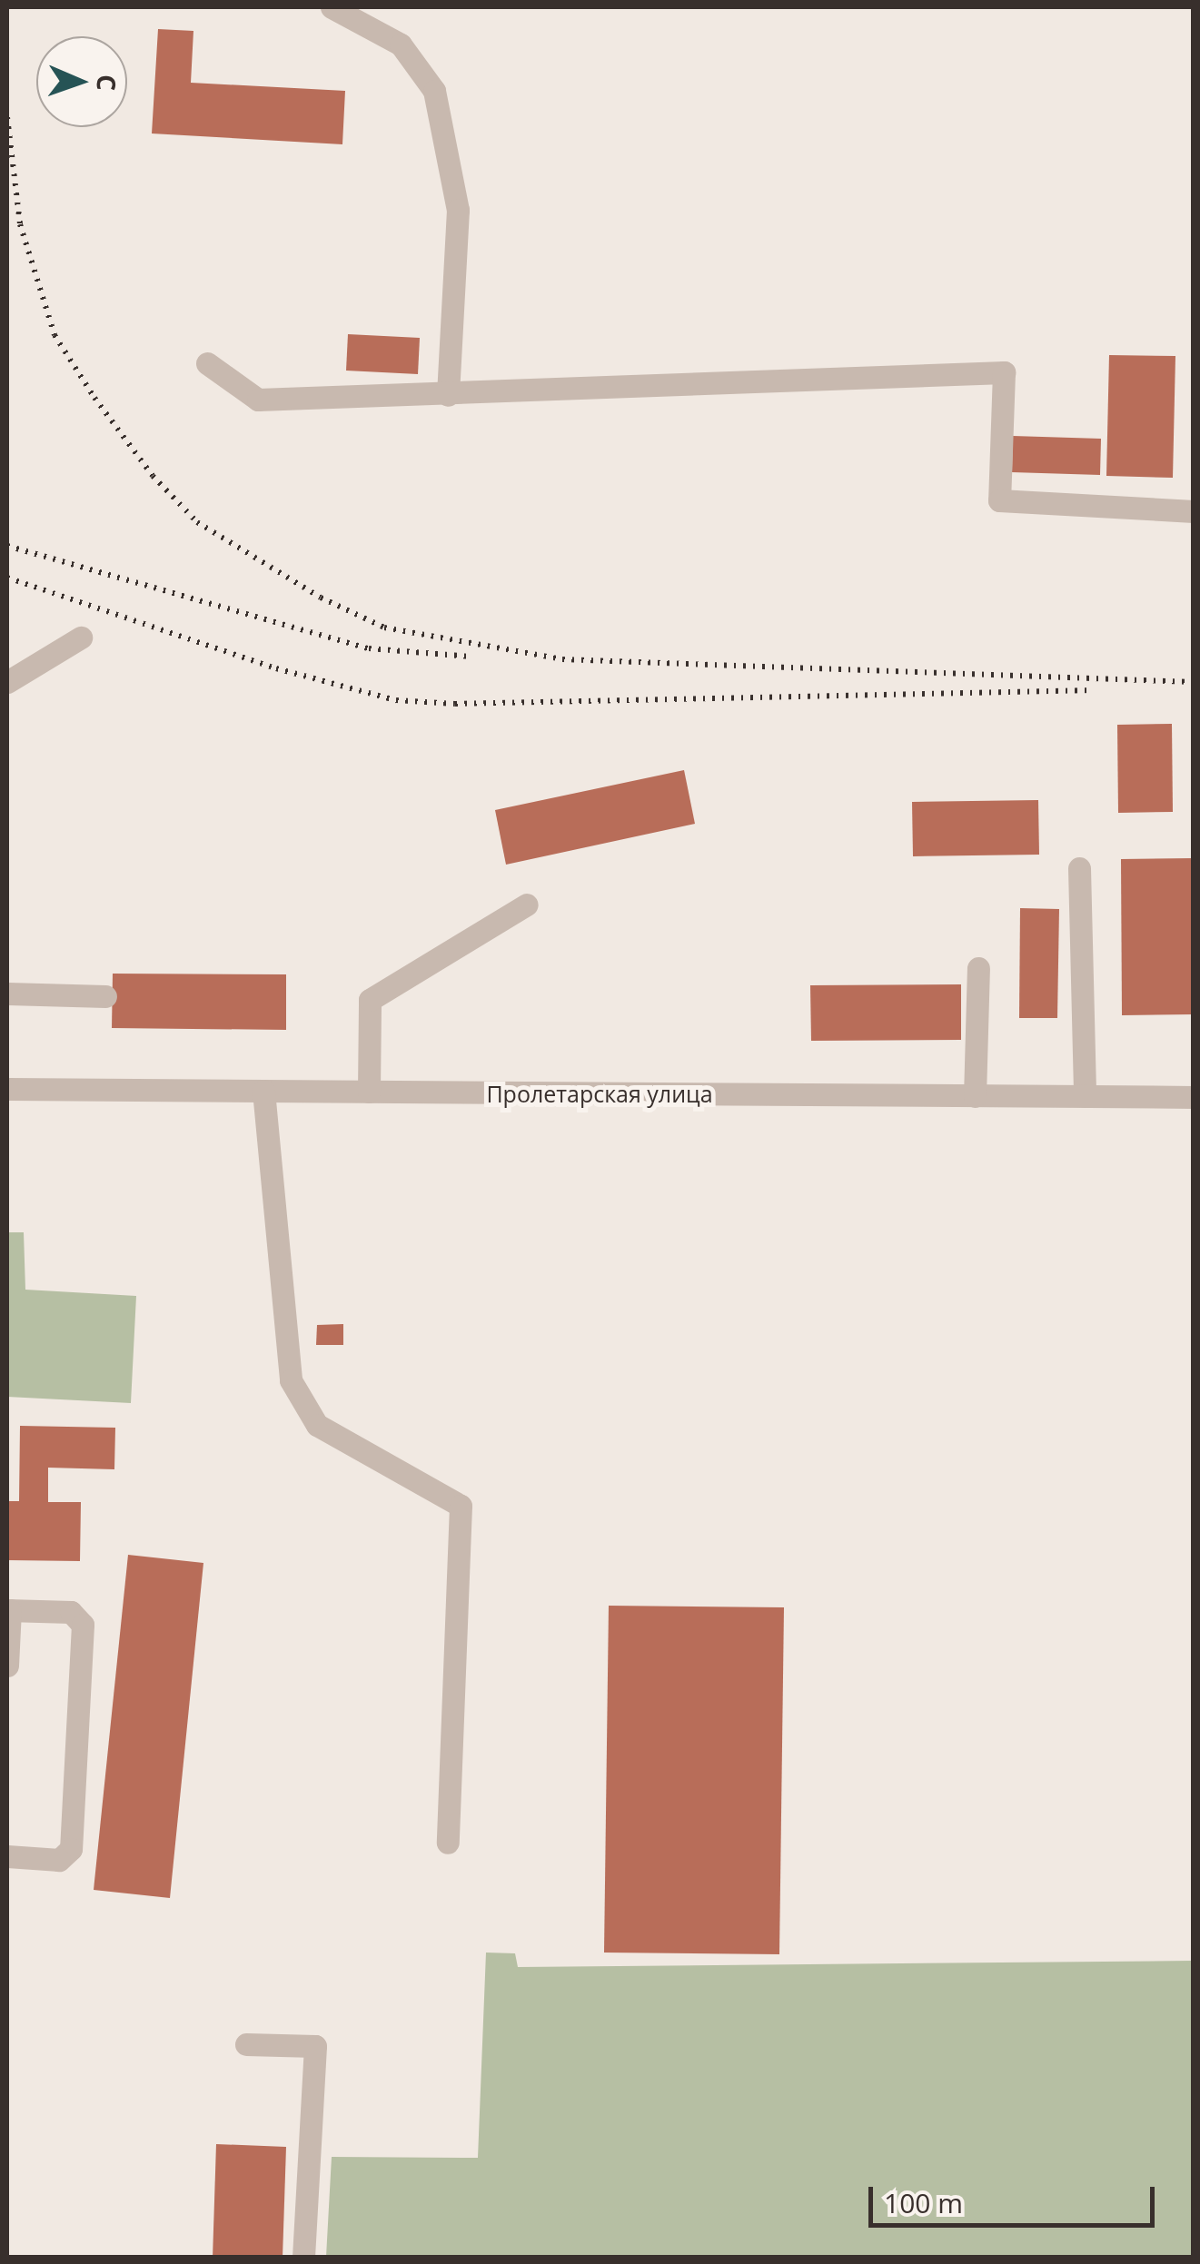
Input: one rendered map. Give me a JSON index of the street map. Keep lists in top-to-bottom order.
{
  "streets": {
    "street": ["Пролетарская улица"]
  },
  "scale_bar": "100 m",
  "north": "right"
}
